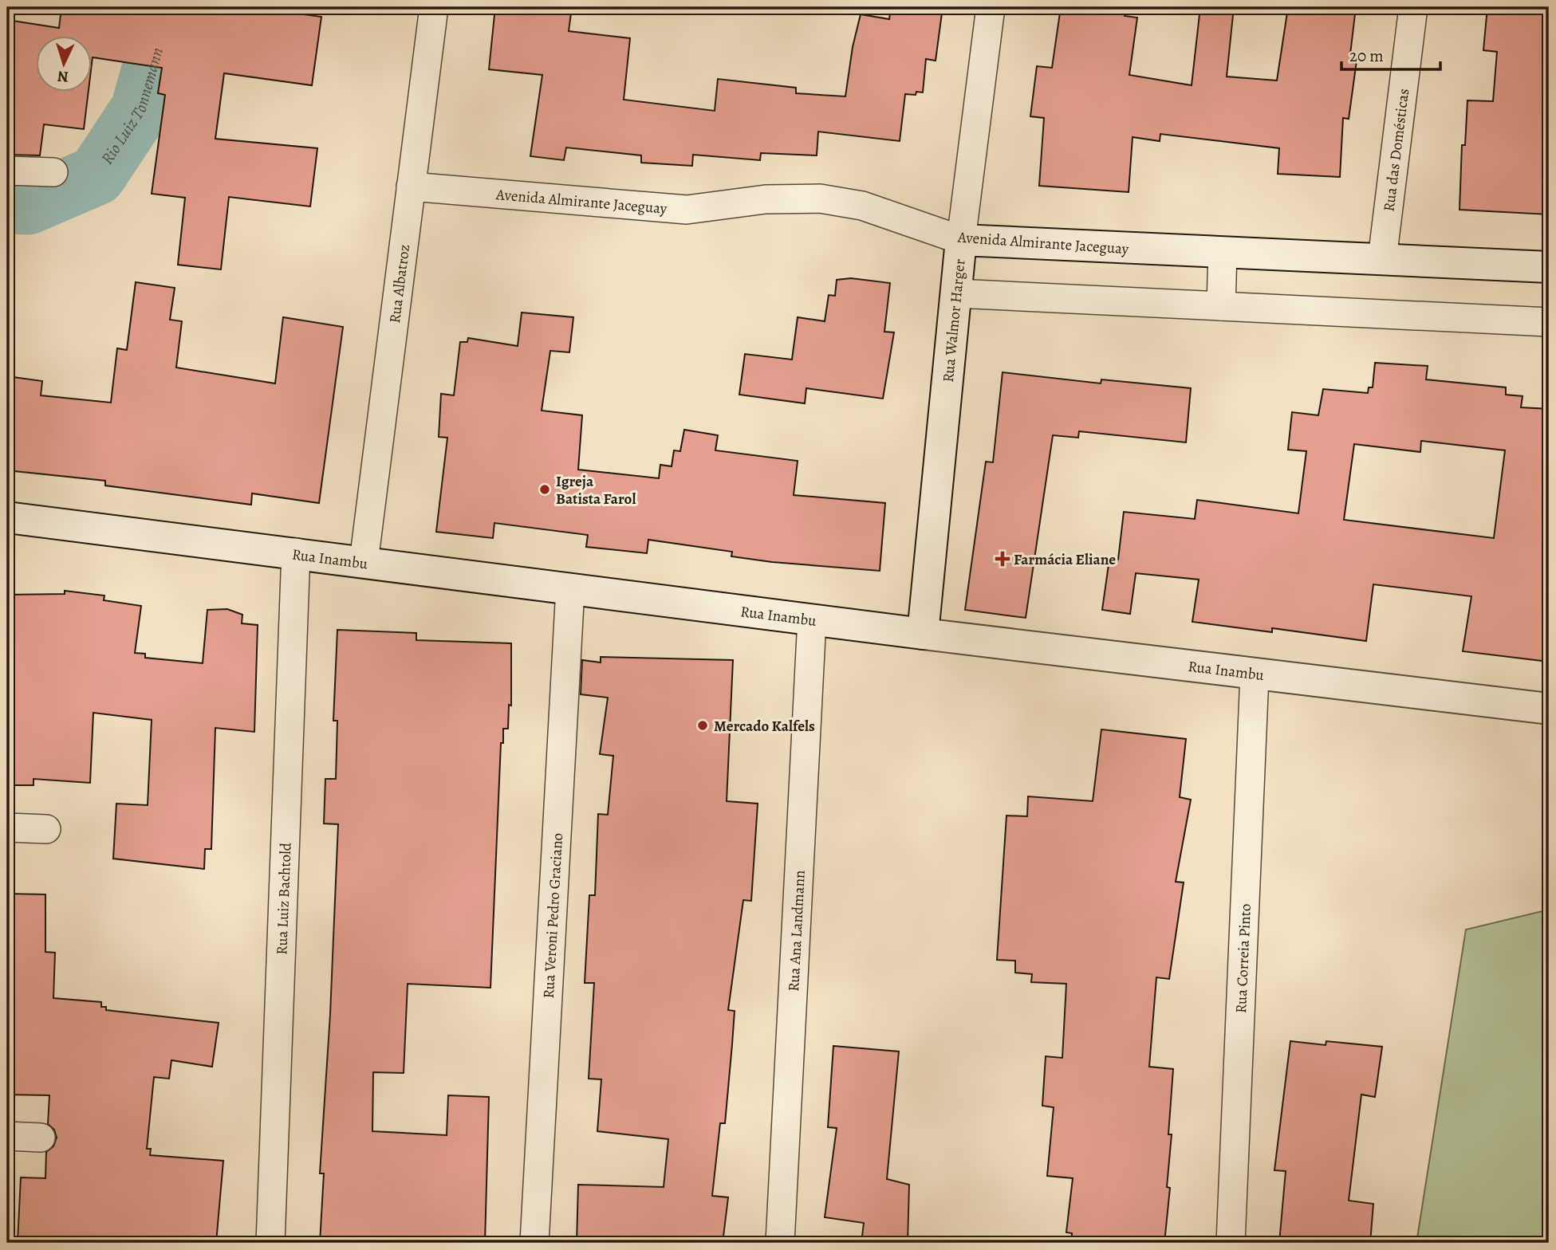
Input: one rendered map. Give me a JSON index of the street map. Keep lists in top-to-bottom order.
{
  "streets": {
    "main road": ["Avenida Almirante Jaceguay", "Rua Walmor Harger", "Rua Inambu"],
    "street": [
      "Rua das Domésticas",
      "Rua Albatroz",
      "Rua Luiz Bachtold",
      "Rua Veroni Pedro Graciano",
      "Rua Ana Landmann",
      "Rua Correia Pinto"
    ]
  },
  "crossings": [
    ["Rua das Domésticas", "Avenida Almirante Jaceguay"],
    ["Avenida Almirante Jaceguay", "Rua Albatroz"],
    ["Avenida Almirante Jaceguay", "Rua Walmor Harger"],
    ["Rua Albatroz", "Rua Inambu"],
    ["Rua Walmor Harger", "Rua Inambu"],
    ["Rua Inambu", "Rua Luiz Bachtold"],
    ["Rua Inambu", "Rua Veroni Pedro Graciano"],
    ["Rua Inambu", "Rua Ana Landmann"],
    ["Rua Inambu", "Rua Correia Pinto"]
  ],
  "water": ["Rio Luiz Tonnemann"],
  "places": {
    "other": ["Igreja Batista Farol", "Mercado Kalfels"],
    "health": ["Farmácia Eliane"]
  },
  "scale_bar": "20 m",
  "north": "bottom"
}
